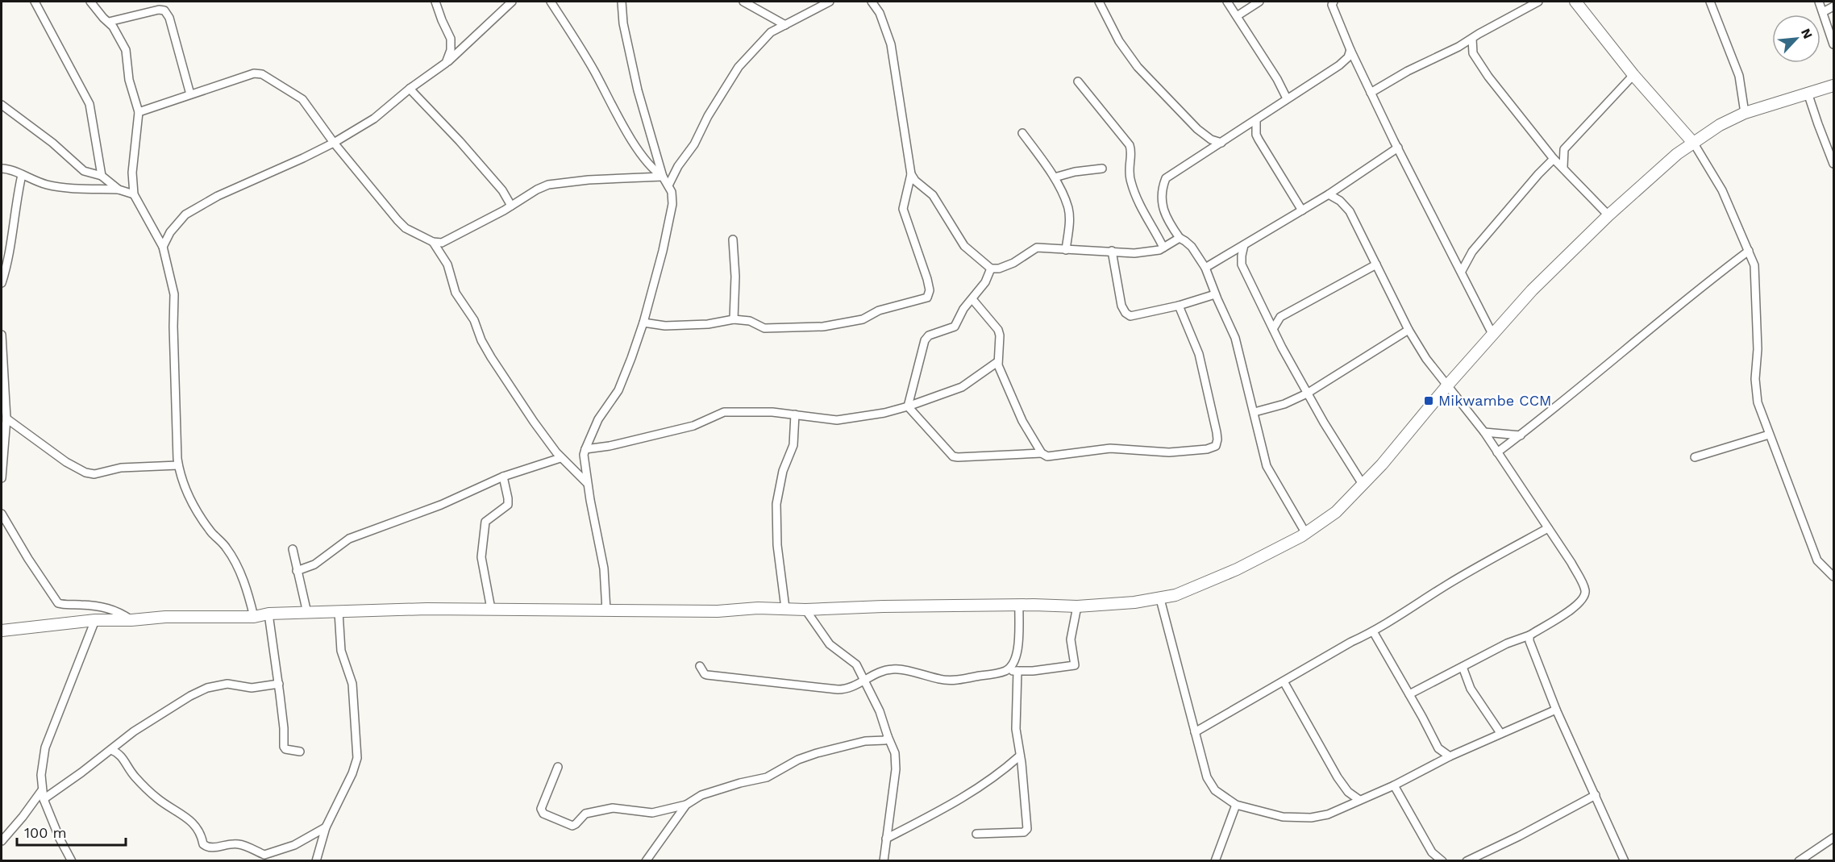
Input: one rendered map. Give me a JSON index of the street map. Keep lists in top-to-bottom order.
{
  "places": {
    "transit": ["Mikwambe CCM"]
  },
  "scale_bar": "100 m",
  "north": "top right"
}
